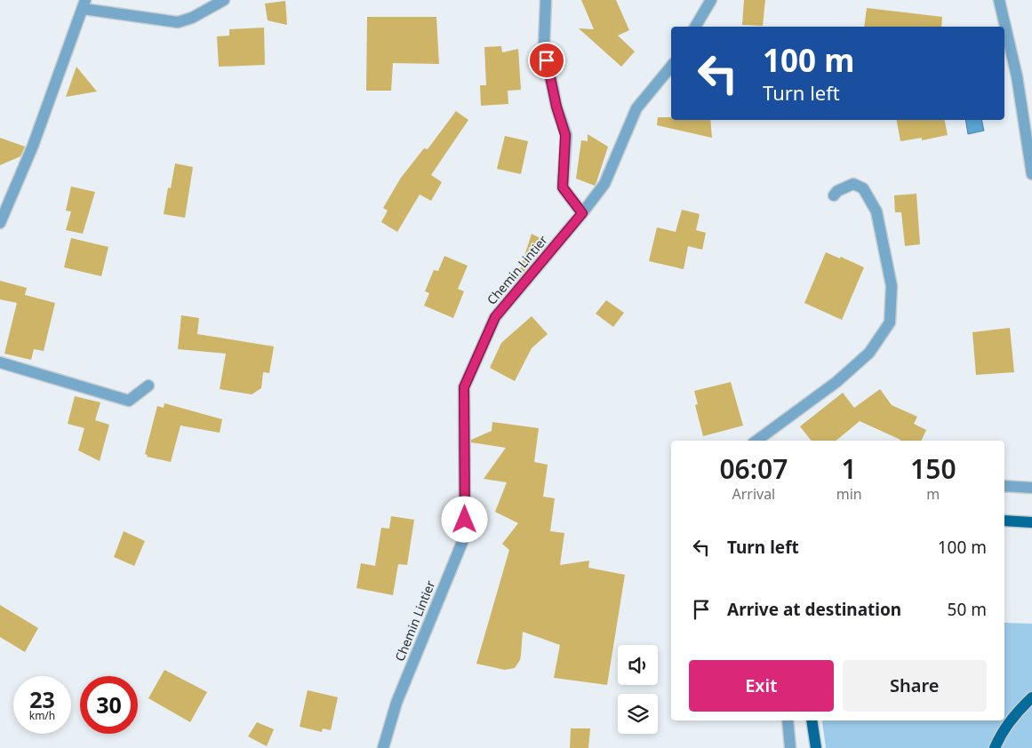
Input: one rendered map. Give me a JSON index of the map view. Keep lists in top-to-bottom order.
{
  "streets": {
    "street": ["Chemin Lintier"]
  },
  "page": {
    "turn": ["100 m", "Turn left"],
    "eta": [
      "06:07",
      "Arrival",
      "1",
      "min",
      "150",
      "m"
    ],
    "list": [
      {
        "name": "Turn left",
        "value": "100 m"
      },
      {
        "name": "Arrive at destination",
        "value": "50 m"
      }
    ],
    "buttons": ["Exit", "Share"],
    "speed": "23 km/h",
    "limit": "30"
  }
}
